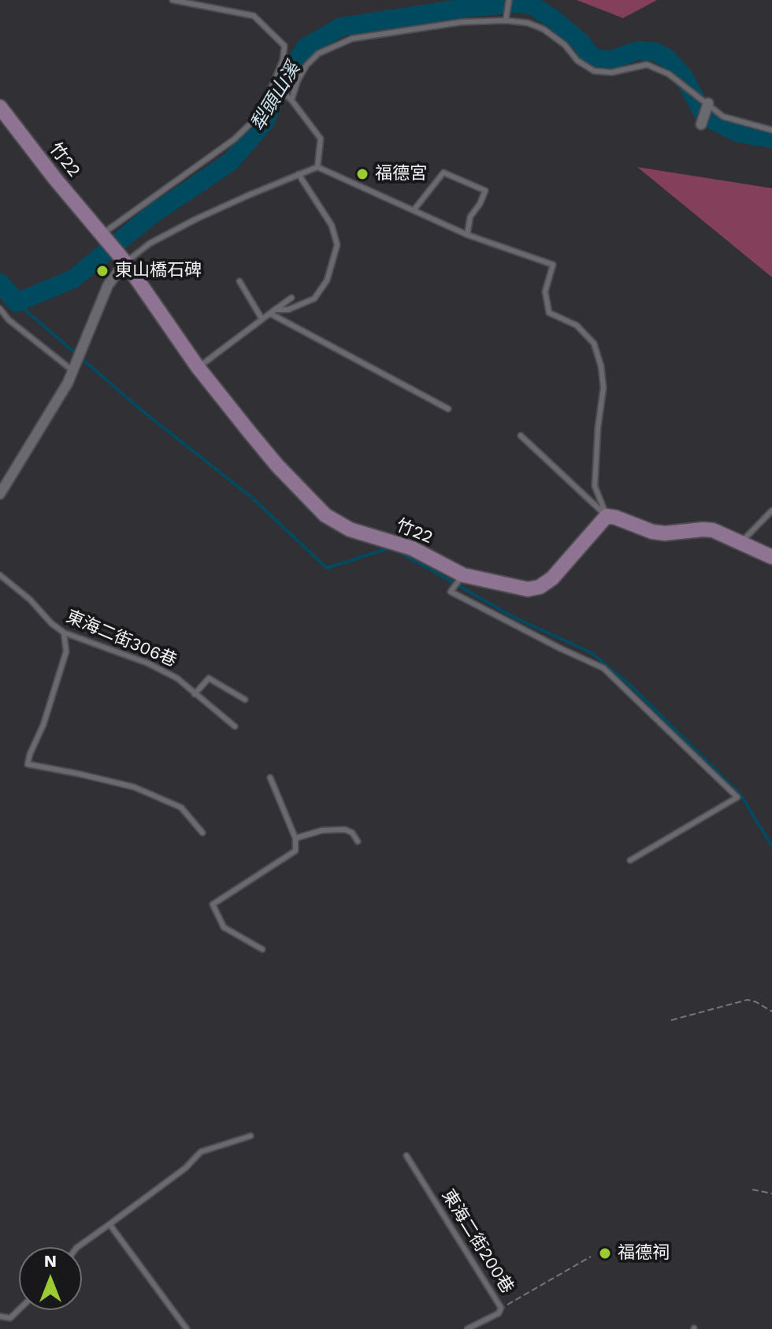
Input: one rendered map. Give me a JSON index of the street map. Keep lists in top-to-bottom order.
{
  "streets": {
    "street": ["竹22"],
    "lane": ["東海二街306巷", "東海二街200巷"]
  },
  "water": ["犁頭山溪"],
  "places": ["福德宮", "東山橋石碑", "福德祠"],
  "north": "top"
}
